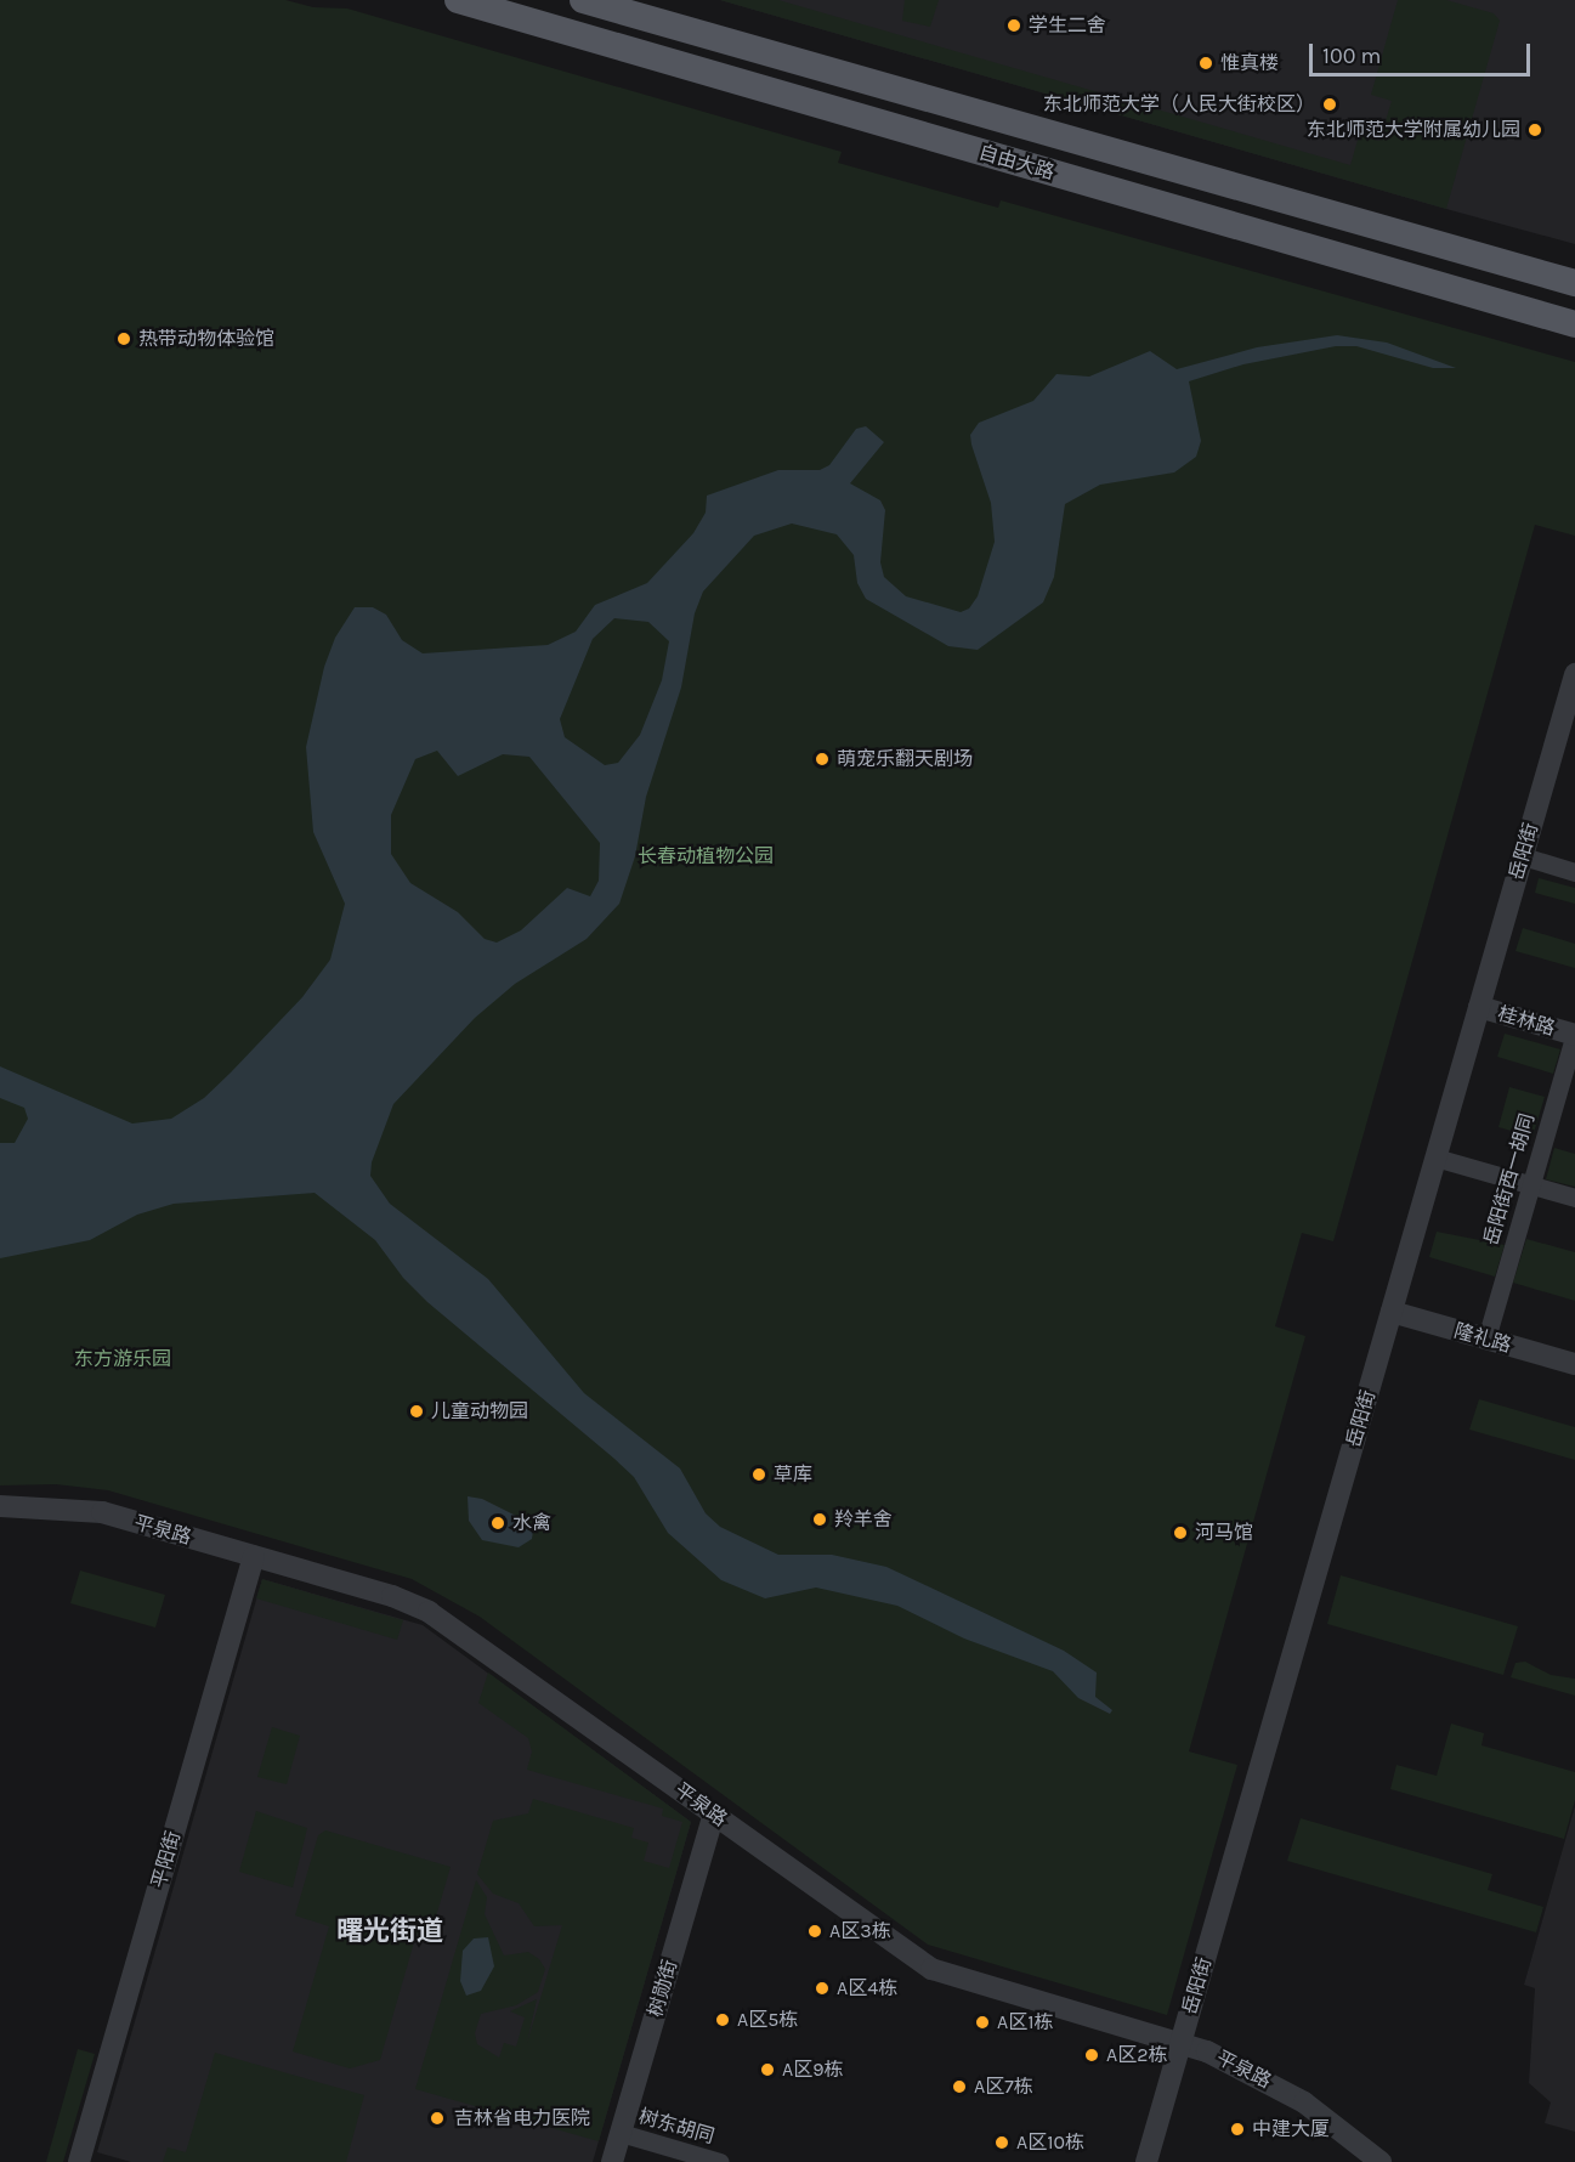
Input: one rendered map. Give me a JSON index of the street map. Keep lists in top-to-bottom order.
{
  "streets": {
    "main road": ["自由大路"],
    "street": [
      "岳阳街",
      "桂林路",
      "岳阳街西一胡同",
      "隆礼路",
      "平泉路",
      "平阳街",
      "树勋街",
      "树东胡同"
    ]
  },
  "crossings": [
    ["岳阳街", "桂林路"],
    ["岳阳街", "隆礼路"],
    ["岳阳街", "平泉路"],
    ["桂林路", "岳阳街西一胡同"],
    ["岳阳街西一胡同", "隆礼路"],
    ["平泉路", "平阳街"],
    ["平泉路", "树勋街"],
    ["树勋街", "树东胡同"]
  ],
  "districts": ["曙光街道"],
  "parks": ["长春动植物公园", "东方游乐园"],
  "places": [
    "学生二舍",
    "惟真楼",
    "东北师范大学（人民大街校区）",
    "东北师范大学附属幼儿园",
    "热带动物体验馆",
    "萌宠乐翻天剧场",
    "儿童动物园",
    "草库",
    "羚羊舍",
    "水禽",
    "河马馆",
    "A区3栋",
    "A区4栋",
    "A区5栋",
    "A区1栋",
    "A区2栋",
    "A区9栋",
    "A区7栋",
    "吉林省电力医院",
    "中建大厦",
    "A区10栋"
  ],
  "scale_bar": "100 m"
}
